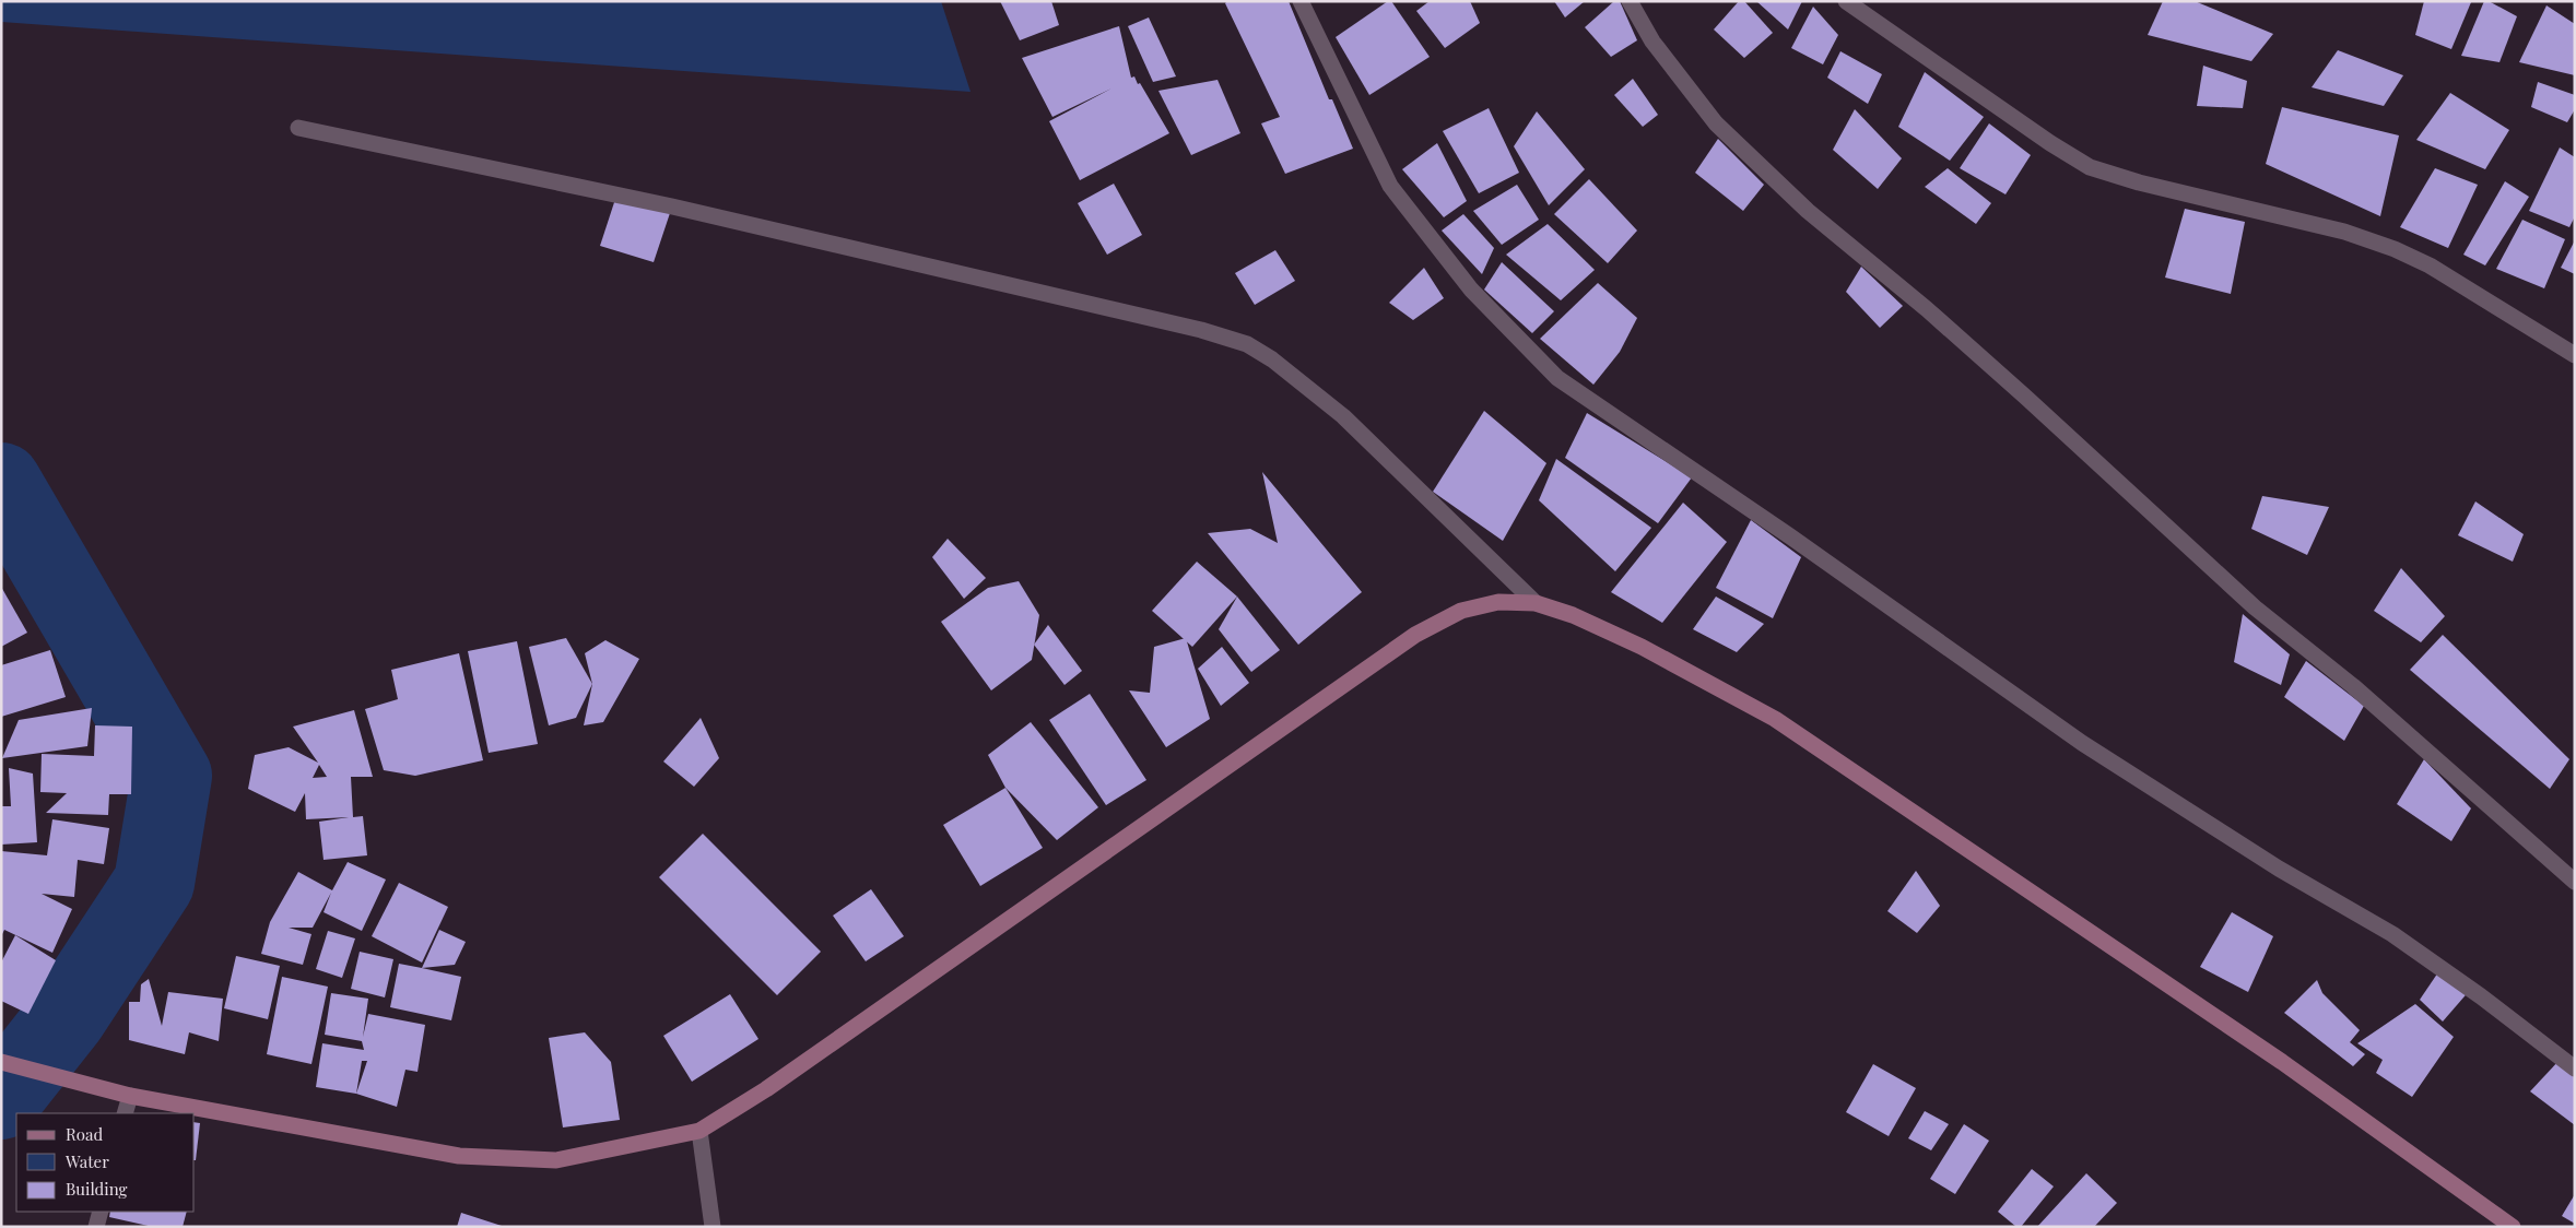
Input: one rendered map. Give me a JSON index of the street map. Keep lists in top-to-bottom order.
{
  "legend": ["Road", "Water", "Building"]
}
